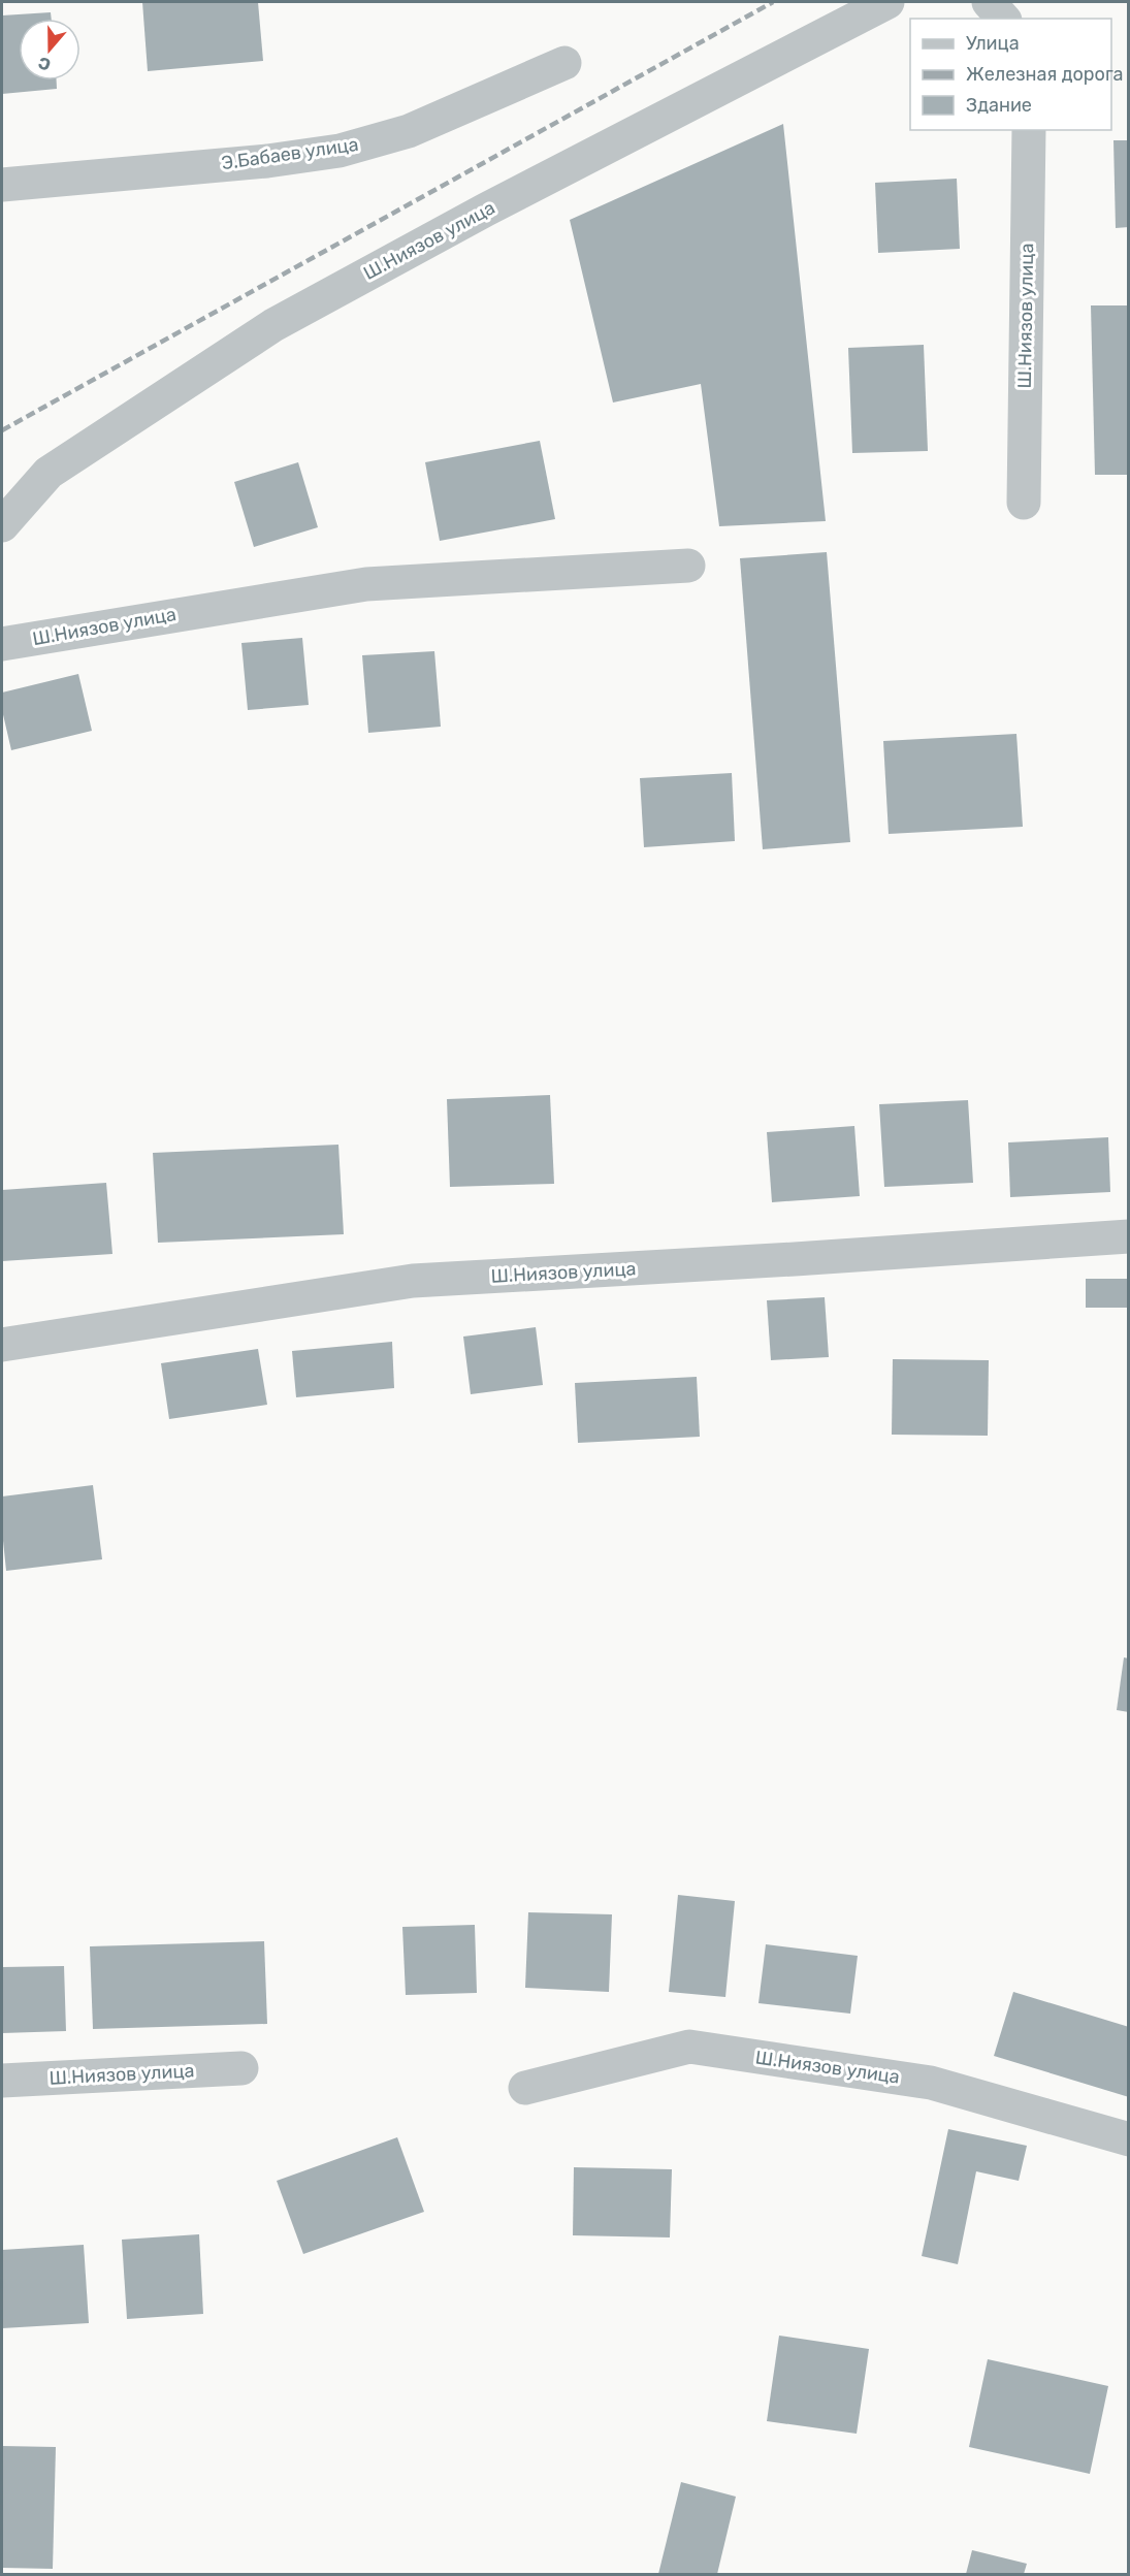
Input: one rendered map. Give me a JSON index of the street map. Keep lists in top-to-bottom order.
{
  "streets": {
    "street": ["Э.Бабаев улица", "Ш.Ниязов улица"]
  },
  "legend": ["Улица", "Железная дорога", "Здание"],
  "north": "bottom"
}
